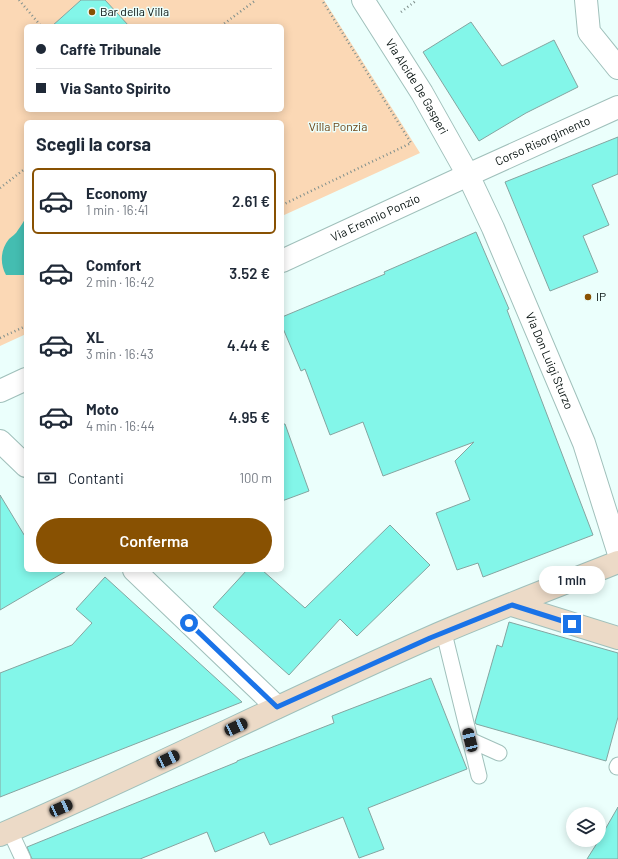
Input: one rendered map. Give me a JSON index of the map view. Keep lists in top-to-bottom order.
{
  "streets": {
    "street": [
      "Via Alcide De Gasperi",
      "Corso Risorgimento",
      "Via Erennio Ponzio",
      "Via Don Luigi Sturzo"
    ]
  },
  "crossings": [
    ["Via Alcide De Gasperi", "Corso Risorgimento"],
    ["Via Alcide De Gasperi", "Via Erennio Ponzio"],
    ["Via Alcide De Gasperi", "Via Don Luigi Sturzo"],
    ["Corso Risorgimento", "Via Erennio Ponzio"],
    ["Corso Risorgimento", "Via Don Luigi Sturzo"],
    ["Via Erennio Ponzio", "Via Don Luigi Sturzo"]
  ],
  "parks": ["Villa Ponzia"],
  "places": ["Bar della Villa", "IP"],
  "page": {
    "banner": ["Caffè Tribunale", "Via Santo Spirito"],
    "heading": "Scegli la corsa",
    "list": [
      {
        "name": "Economy",
        "note": "1 min · 16:41",
        "value": "2.61 €"
      },
      {
        "name": "Comfort",
        "note": "2 min · 16:42",
        "value": "3.52 €"
      },
      {
        "name": "XL",
        "note": "3 min · 16:43",
        "value": "4.44 €"
      },
      {
        "name": "Moto",
        "note": "4 min · 16:44",
        "value": "4.95 €"
      }
    ],
    "pay": ["Contanti", "100 m"],
    "buttons": "Conferma",
    "bubble": "1 min"
  }
}
